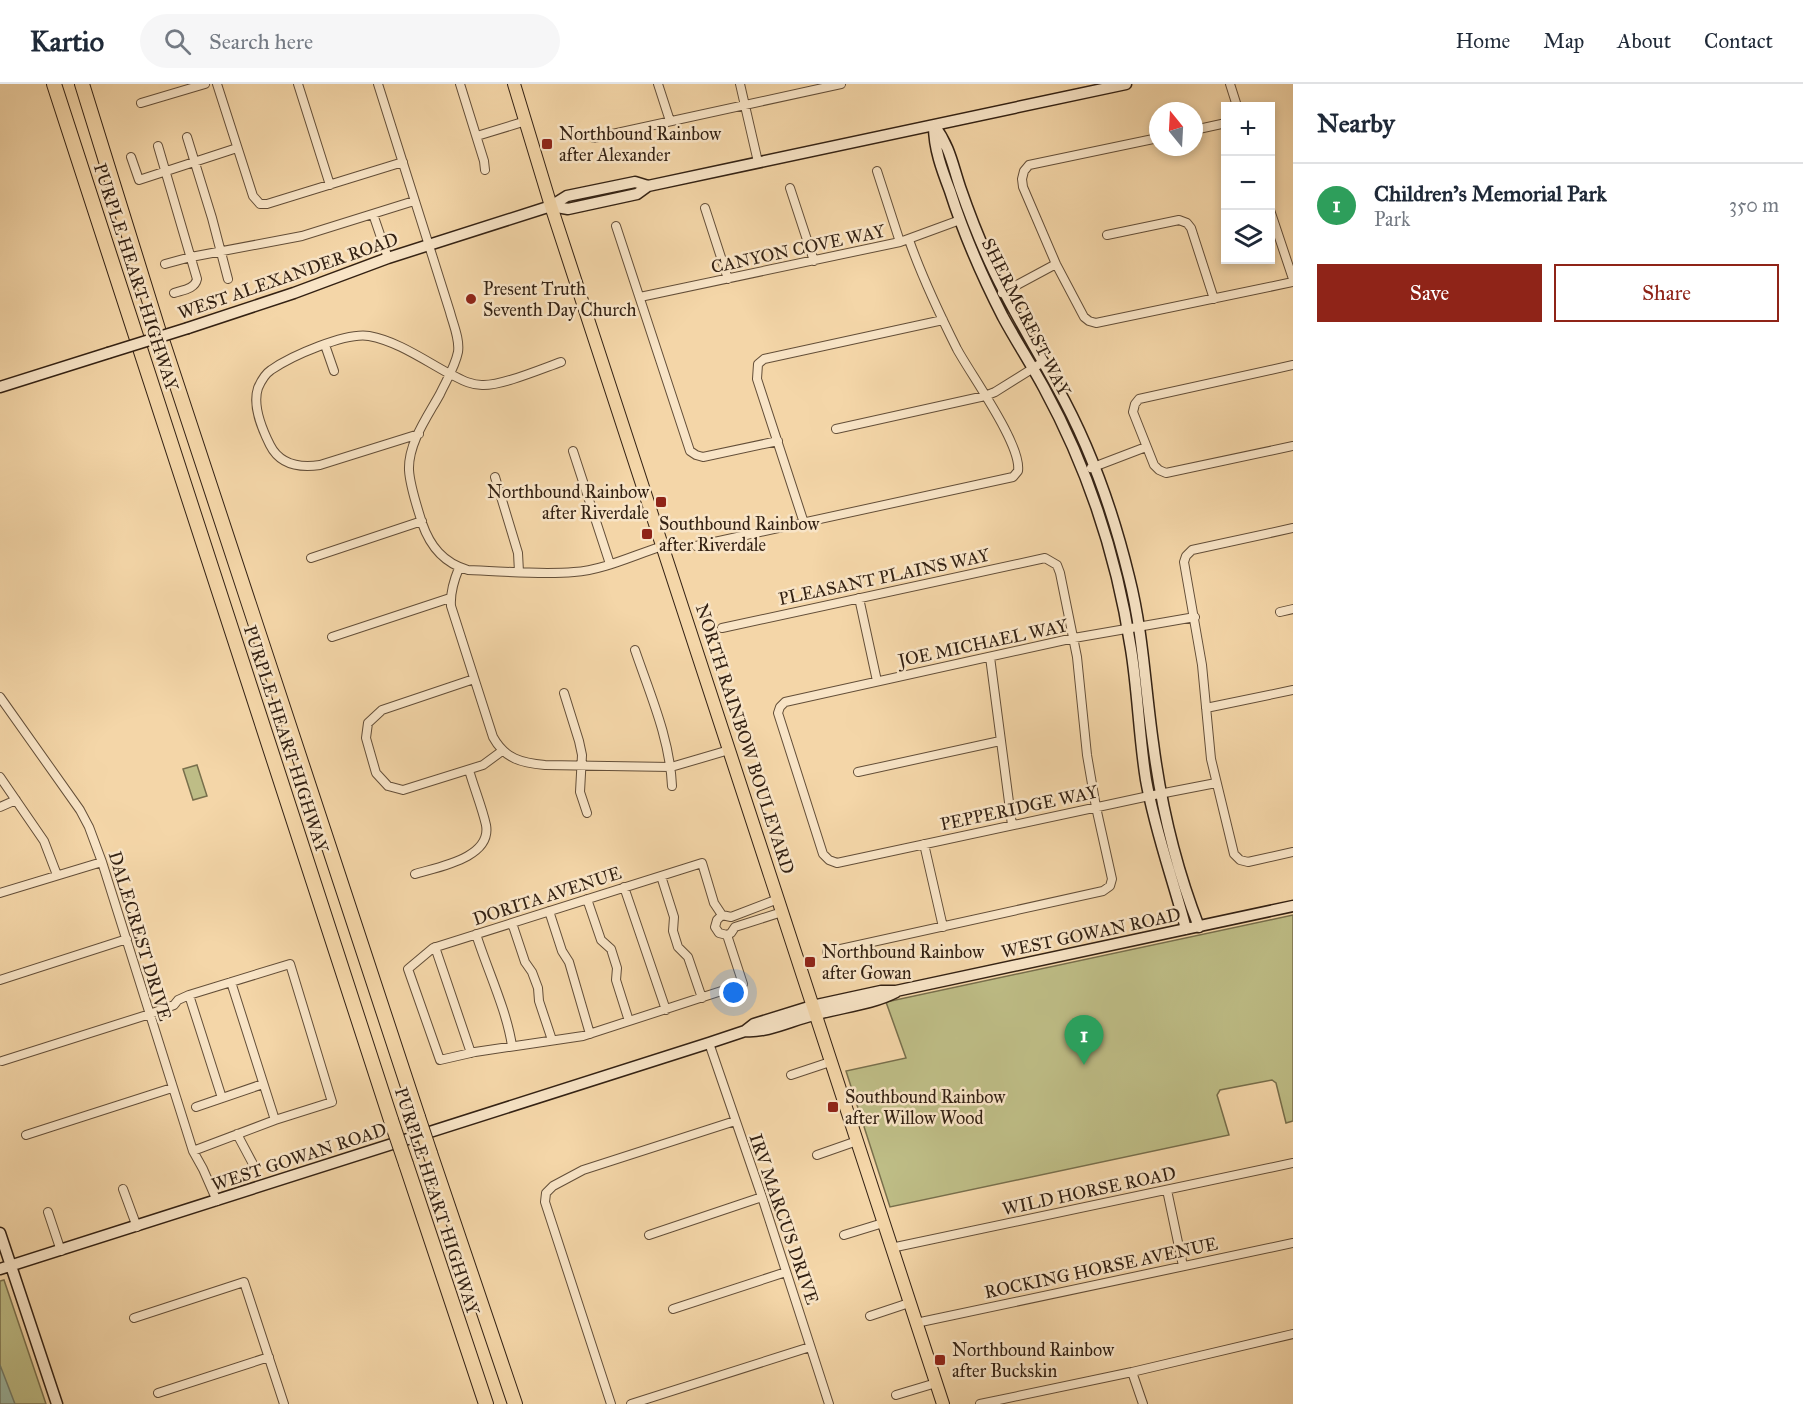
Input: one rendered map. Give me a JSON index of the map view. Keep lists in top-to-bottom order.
{
  "streets": {
    "highway": ["PURPLE HEART HIGHWAY"],
    "main road": ["NORTH RAINBOW BOULEVARD"],
    "street": [
      "CANYON COVE WAY",
      "WEST ALEXANDER ROAD",
      "SHERMCREST WAY",
      "PLEASANT PLAINS WAY",
      "JOE MICHAEL WAY",
      "PEPPERIDGE WAY",
      "DORITA AVENUE",
      "WEST GOWAN ROAD",
      "DALECREST DRIVE",
      "WILD HORSE ROAD",
      "IRV MARCUS DRIVE",
      "ROCKING HORSE AVENUE"
    ]
  },
  "crossings": [
    ["CANYON COVE WAY", "SHERMCREST WAY"],
    ["WEST ALEXANDER ROAD", "SHERMCREST WAY"],
    ["WEST ALEXANDER ROAD", "NORTH RAINBOW BOULEVARD"],
    ["SHERMCREST WAY", "JOE MICHAEL WAY"],
    ["SHERMCREST WAY", "PEPPERIDGE WAY"],
    ["SHERMCREST WAY", "WEST GOWAN ROAD"],
    ["PLEASANT PLAINS WAY", "JOE MICHAEL WAY"],
    ["JOE MICHAEL WAY", "PEPPERIDGE WAY"],
    ["NORTH RAINBOW BOULEVARD", "WEST GOWAN ROAD"],
    ["NORTH RAINBOW BOULEVARD", "WILD HORSE ROAD"],
    ["NORTH RAINBOW BOULEVARD", "ROCKING HORSE AVENUE"],
    ["WEST GOWAN ROAD", "DALECREST DRIVE"],
    ["WEST GOWAN ROAD", "IRV MARCUS DRIVE"]
  ],
  "places": {
    "transit": [
      "Northbound Rainbow after Alexander",
      "Northbound Rainbow after Riverdale",
      "Southbound Rainbow after Riverdale",
      "Northbound Rainbow after Gowan",
      "Southbound Rainbow after Willow Wood",
      "Northbound Rainbow after Buckskin"
    ],
    "other": ["Present Truth Seventh Day Church"]
  },
  "north": "top",
  "page": {
    "header": "Kartio",
    "search": "Search here",
    "nav": [
      "Home",
      "Map",
      "About",
      "Contact"
    ],
    "heading": "Nearby",
    "map_buttons": ["+", "−"],
    "list": [
      {
        "mark": "1",
        "name": "Children's Memorial Park",
        "note": "Park",
        "value": "350 m"
      }
    ],
    "buttons": ["Save", "Share"],
    "pins": "1"
  }
}
